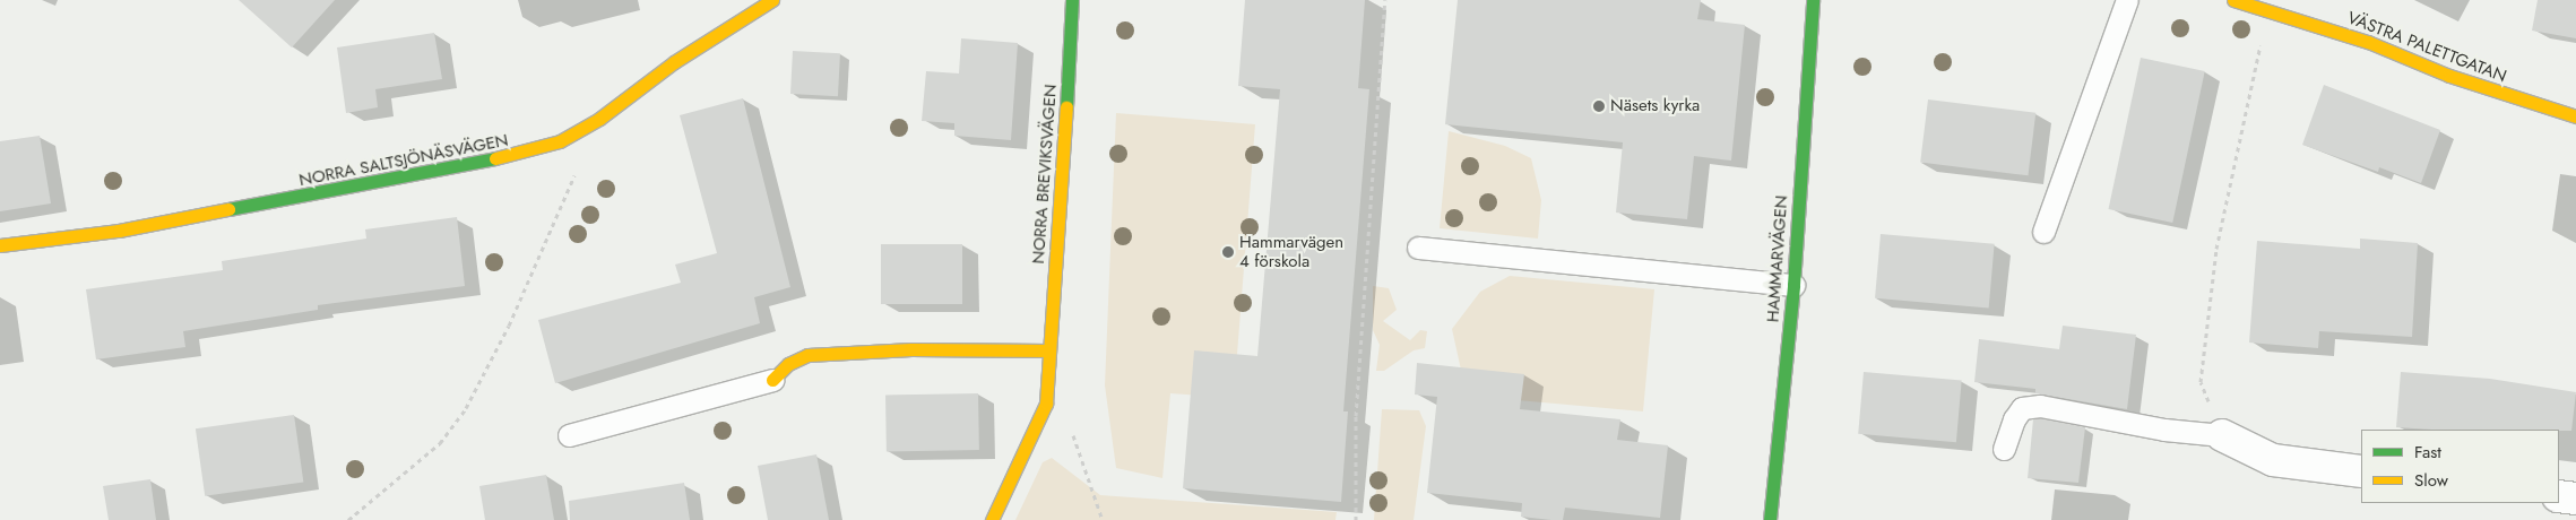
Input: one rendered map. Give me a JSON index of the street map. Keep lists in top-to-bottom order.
{
  "streets": {
    "street": [
      "VÄSTRA PALETTGATAN",
      "NORRA SALTSJÖNÄSVÄGEN",
      "NORRA BREVIKSVÄGEN",
      "HAMMARVÄGEN"
    ]
  },
  "places": ["Näsets kyrka", "Hammarvägen 4 förskola"],
  "legend": ["Fast", "Slow"]
}
